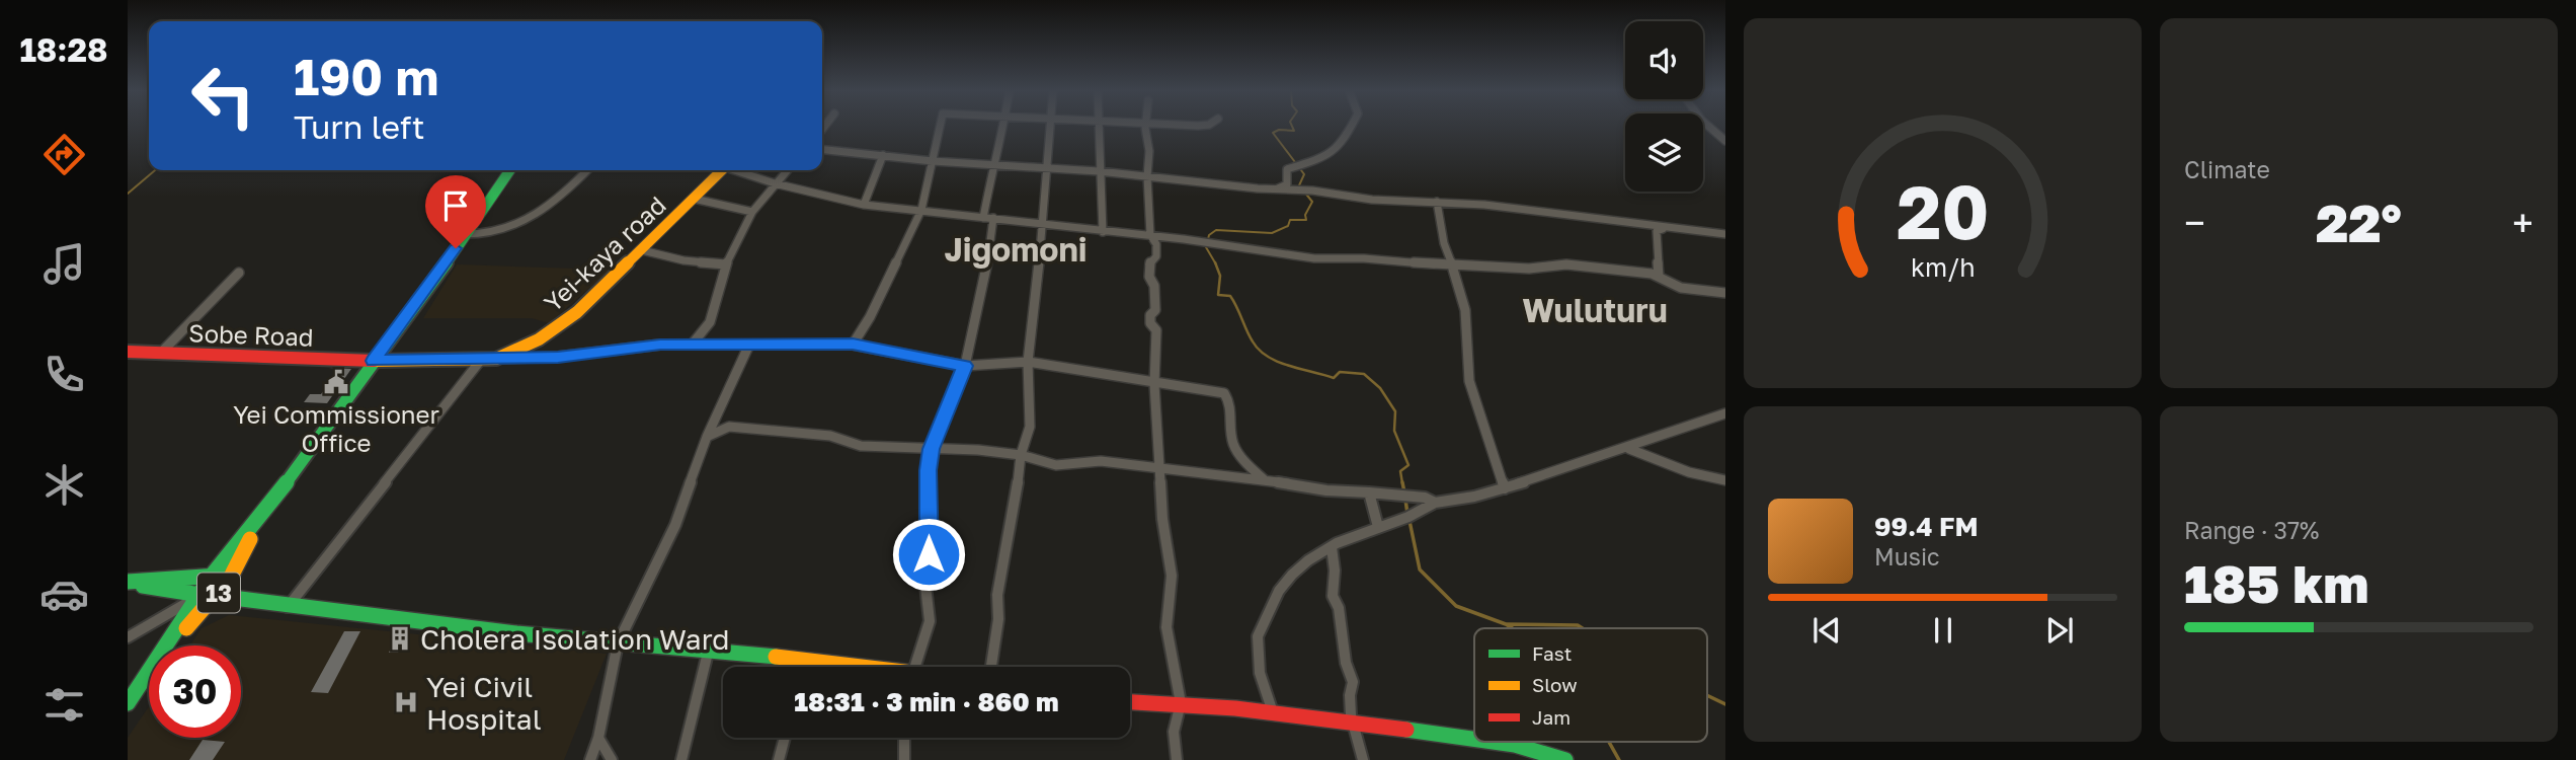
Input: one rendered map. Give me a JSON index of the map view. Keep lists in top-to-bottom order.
{
  "streets": {
    "main road": ["Yei-kaya road", "Sobe Road", "13"]
  },
  "crossings": [
    ["Yei-kaya road", "Sobe Road"],
    ["Yei-kaya road", "13"],
    ["Sobe Road", "13"]
  ],
  "districts": ["Jigomoni", "Wuluturu"],
  "places": {
    "public building": ["Yei Commissioner Office"],
    "building": ["Cholera Isolation Ward"],
    "hospital": ["Yei Civil Hospital"]
  },
  "legend": ["Fast", "Slow", "Jam"],
  "page": {
    "tabs": "18:28",
    "tile": [
      "Climate",
      ["Range · 37%", "185 km"]
    ],
    "turn": ["190 m", "Turn left"],
    "heat": ["−", "22°", "+"],
    "song": ["99.4 FM", "Music"],
    "limit": "30",
    "trip": "18:31 · 3 min · 860 m",
    "gauge": ["20", "km/h"]
  }
}
